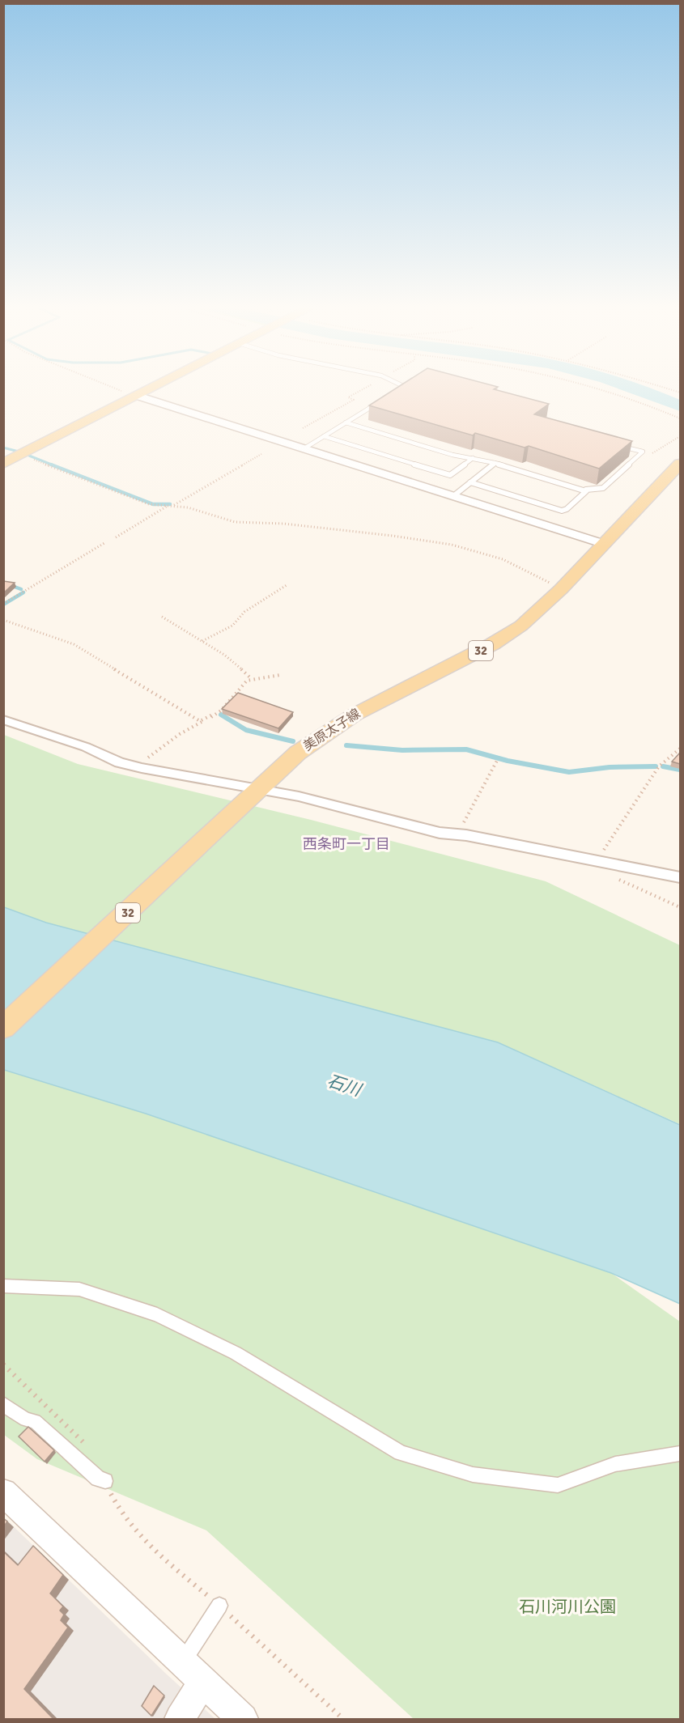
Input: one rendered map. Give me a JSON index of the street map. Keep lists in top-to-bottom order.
{
  "streets": {
    "main road": ["32", "美原太子線"]
  },
  "districts": ["西条町一丁目"],
  "water": ["石川"],
  "parks": ["石川河川公園"]
}
